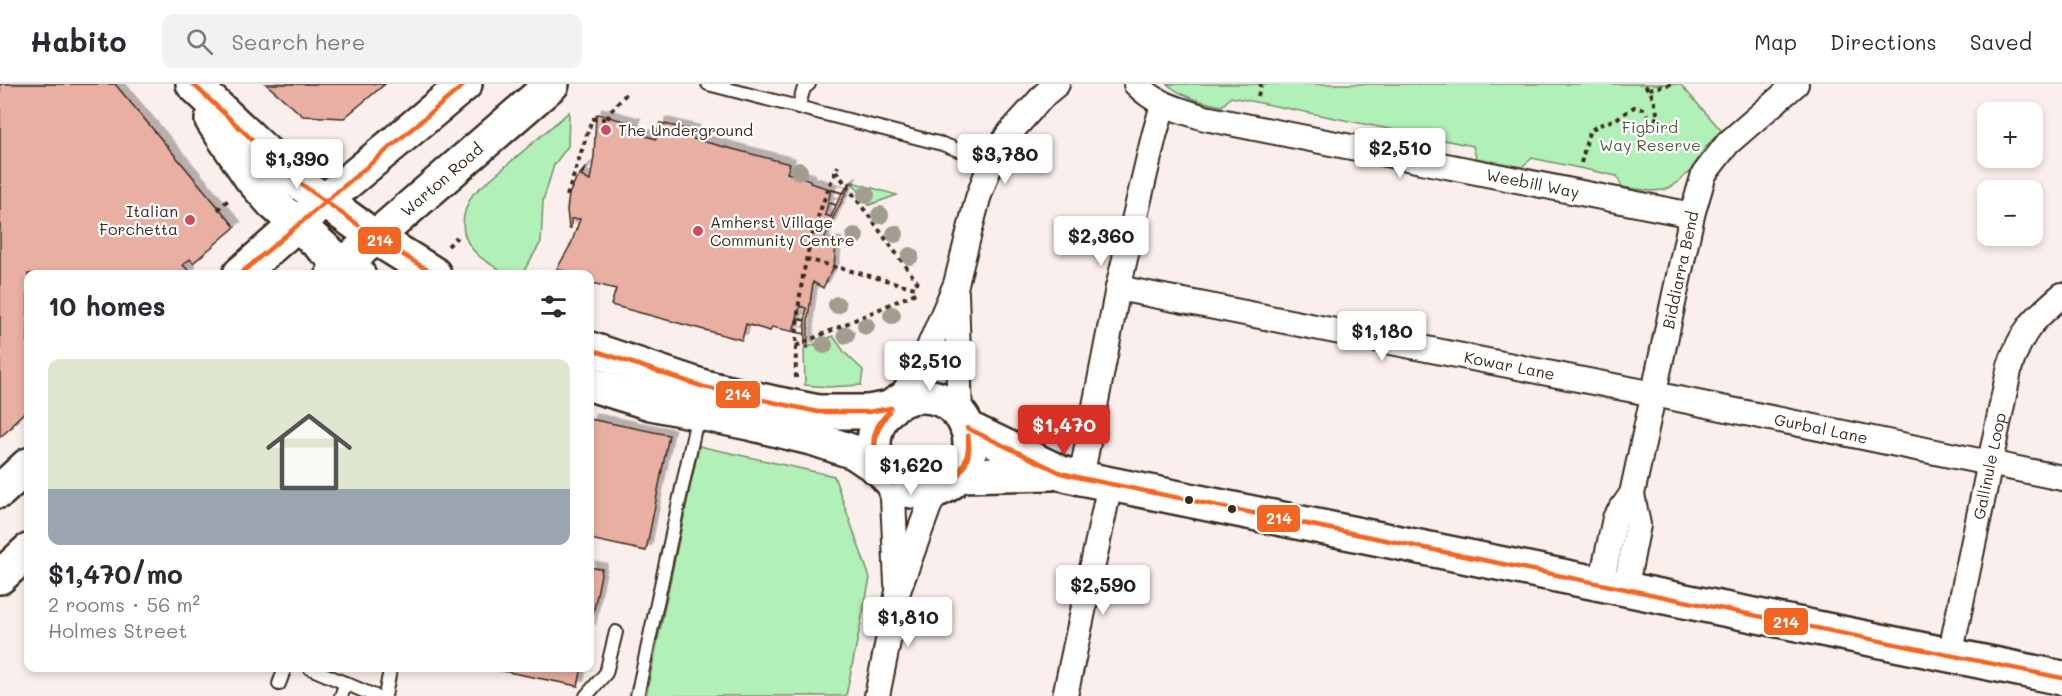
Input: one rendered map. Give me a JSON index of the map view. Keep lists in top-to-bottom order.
{
  "streets": {
    "main road": ["Warton Road"],
    "street": [
      "Weebill Way",
      "Biddiarra Bend",
      "Kowar Lane",
      "Gurbal Lane",
      "Gallinule Loop"
    ]
  },
  "crossings": [
    ["Weebill Way", "Biddiarra Bend"],
    ["Biddiarra Bend", "Kowar Lane"],
    ["Biddiarra Bend", "Gurbal Lane"],
    ["Kowar Lane", "Gurbal Lane"],
    ["Gurbal Lane", "Gallinule Loop"]
  ],
  "parks": ["Figbird Way Reserve"],
  "places": ["The Underground", "Italian Forchetta", "Amherst Village Community Centre"],
  "lines": ["transit line 214"],
  "page": {
    "header": "Habito",
    "search": "Search here",
    "nav": ["Map", "Directions", "Saved"],
    "map_buttons": ["+", "−"],
    "price": [
      "$2,510",
      "$3,780",
      "$1,390",
      "$2,360",
      "$1,180",
      "$2,510",
      "$1,470",
      "$1,620",
      "$2,590",
      "$1,810"
    ],
    "heading": "10 homes",
    "list": [
      {
        "name": "$1,470/mo",
        "note": "2 rooms · 56 m² · Holmes Street"
      }
    ]
  }
}
